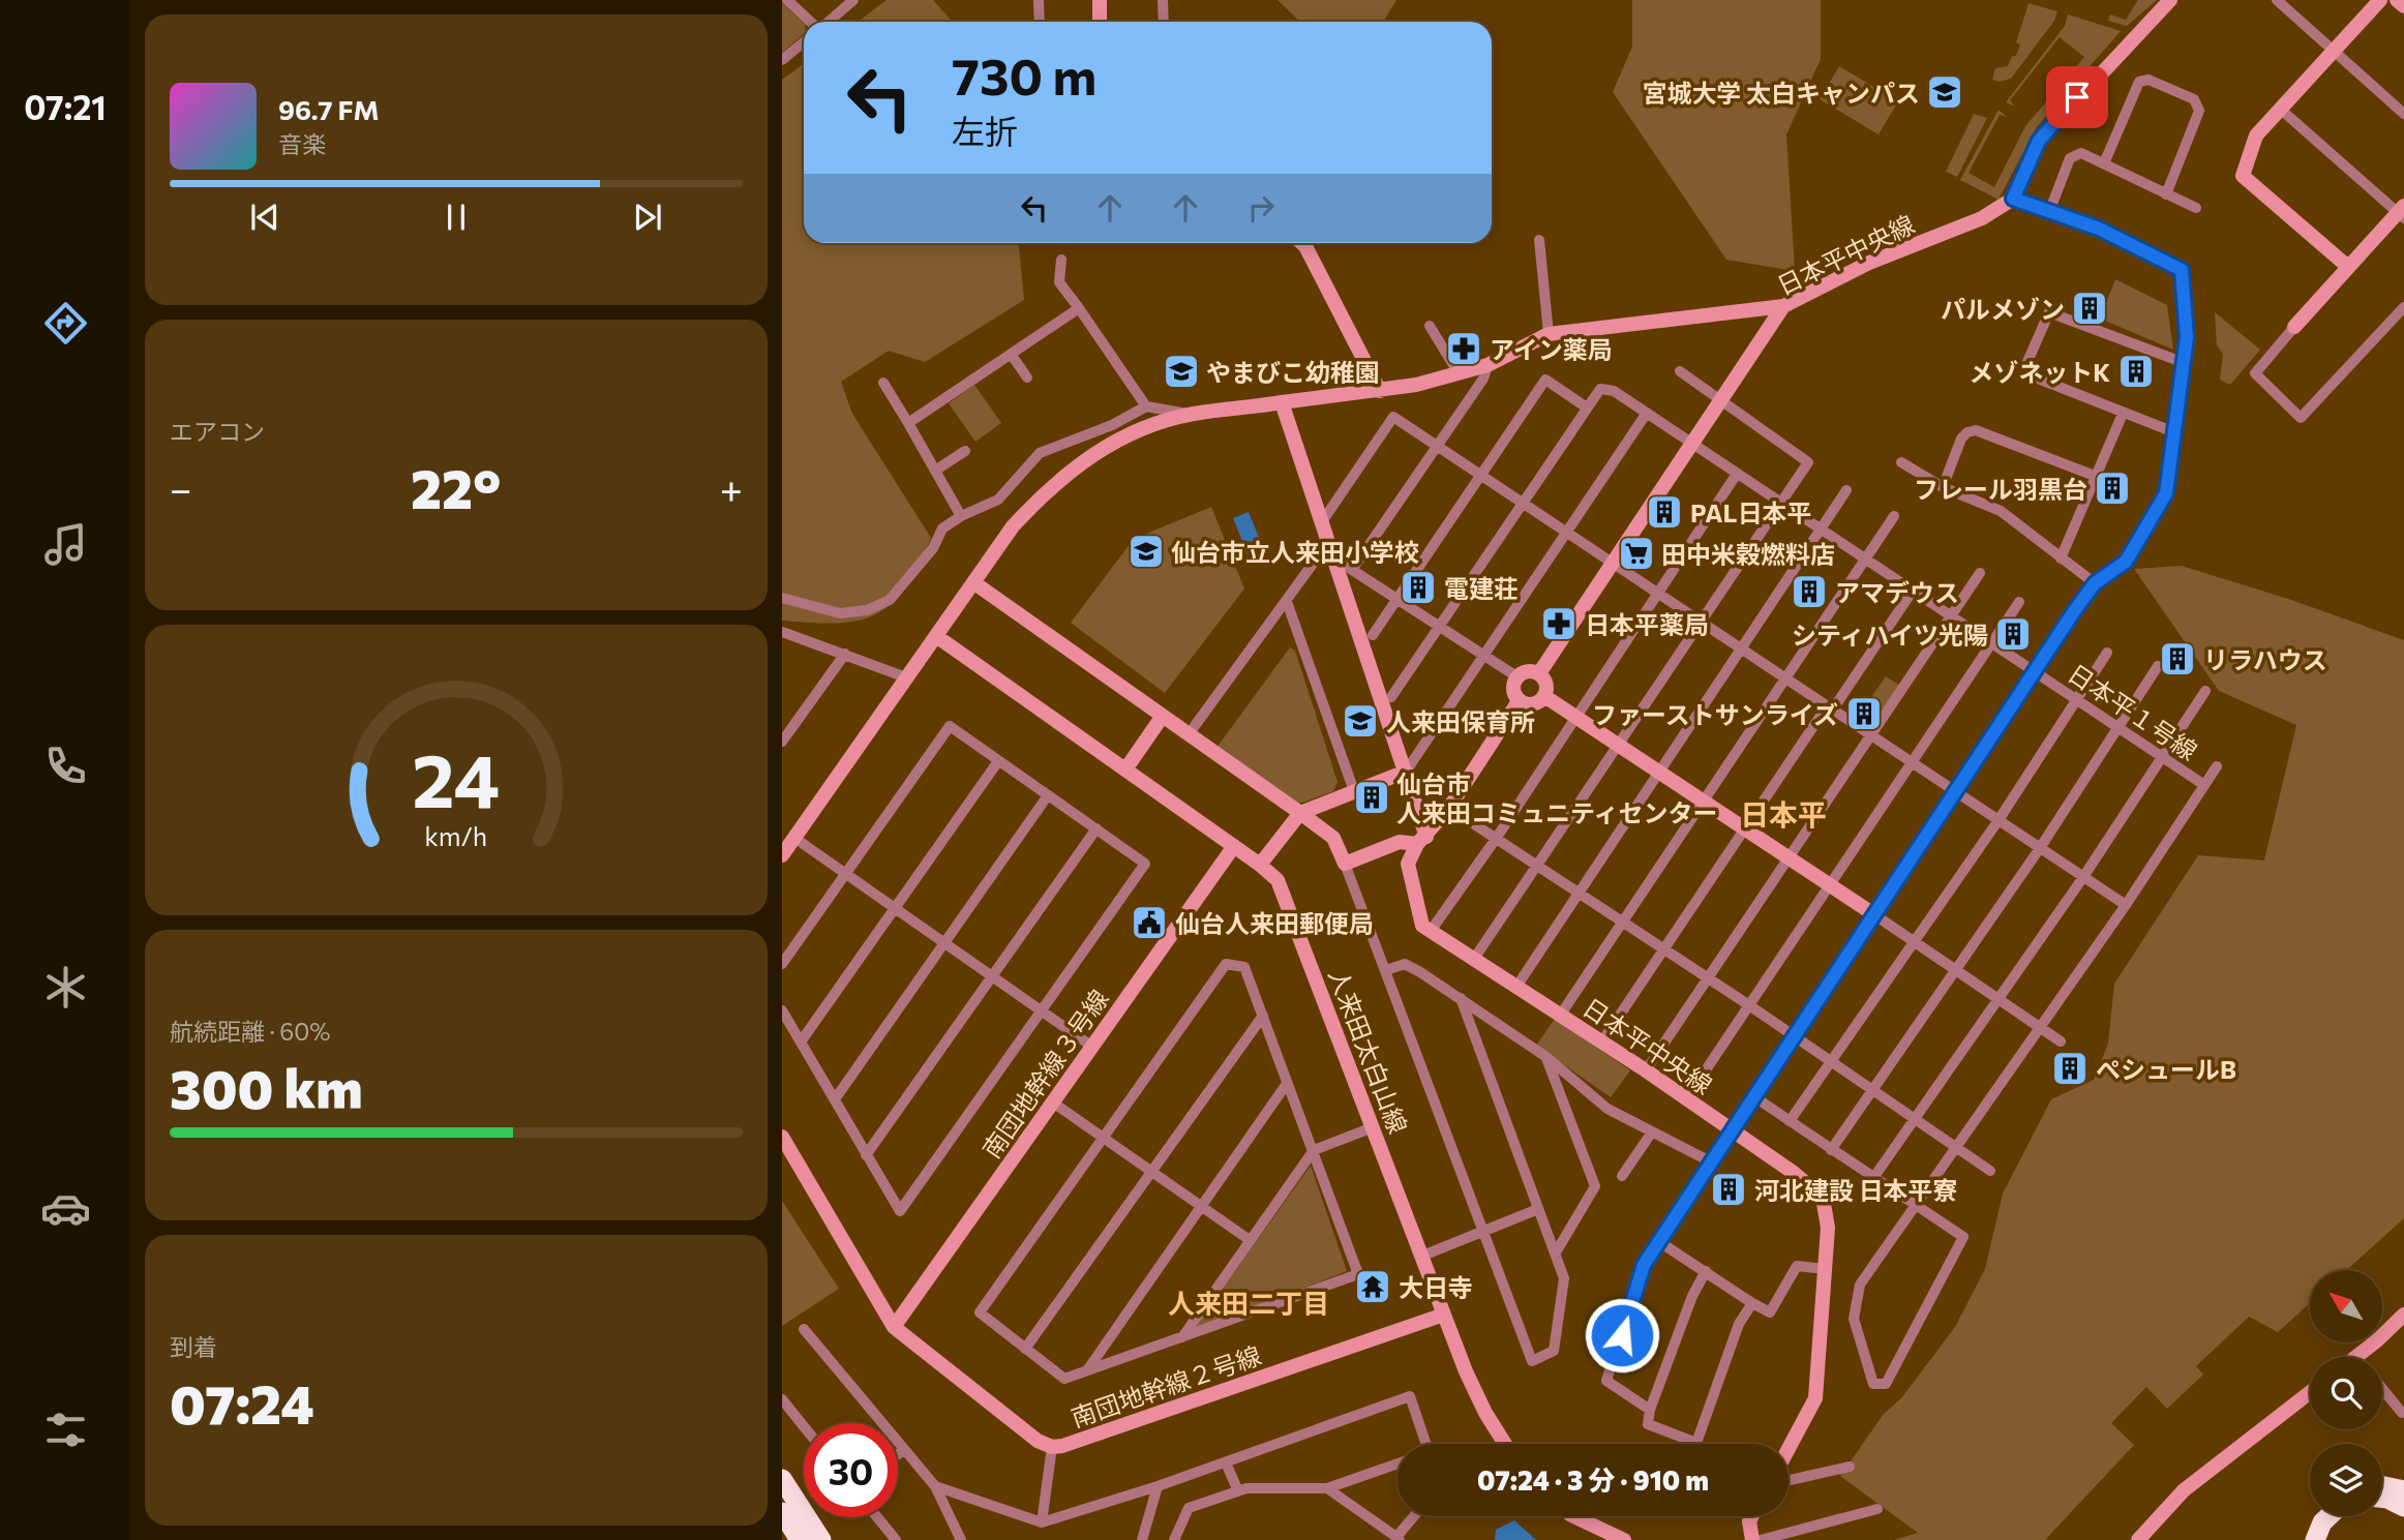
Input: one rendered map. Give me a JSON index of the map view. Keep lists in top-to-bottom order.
{
  "streets": {
    "street": [
      "日本平中央線",
      "日本平１号線",
      "人来田太白山線",
      "南団地幹線３号線",
      "南団地幹線２号線"
    ]
  },
  "crossings": [
    ["日本平中央線", "日本平１号線"],
    ["人来田太白山線", "南団地幹線３号線"],
    ["人来田太白山線", "南団地幹線２号線"],
    ["南団地幹線３号線", "南団地幹線２号線"]
  ],
  "districts": ["日本平", "人来田二丁目"],
  "places": {
    "school or university": [
      "宮城大学 太白キャンパス",
      "やまびこ幼稚園",
      "仙台市立人来田小学校",
      "人来田保育所"
    ],
    "building": [
      "パルメゾン",
      "メゾネットK",
      "フレール羽黒台",
      "PAL日本平",
      "電建荘",
      "アマデウス",
      "シティハイツ光陽",
      "リラハウス",
      "ファーストサンライズ",
      "仙台市 人来田コミュニティセンター",
      "ぺシュールB",
      "河北建設 日本平寮"
    ],
    "pharmacy": ["アイン薬局", "日本平薬局"],
    "supermarket": ["田中米穀燃料店"],
    "public building": ["仙台人来田郵便局"],
    "temple": ["大日寺"]
  },
  "north": "top left",
  "page": {
    "tabs": "07:21",
    "turn": ["730 m", "左折"],
    "song": ["96.7 FM", "音楽"],
    "tile": [
      "エアコン",
      ["航続距離 · 60%", "300 km"],
      ["到着", "07:24"]
    ],
    "heat": ["−", "22°", "+"],
    "limit": "30",
    "trip": "07:24 · 3 分 · 910 m",
    "gauge": ["24", "km/h"]
  }
}
